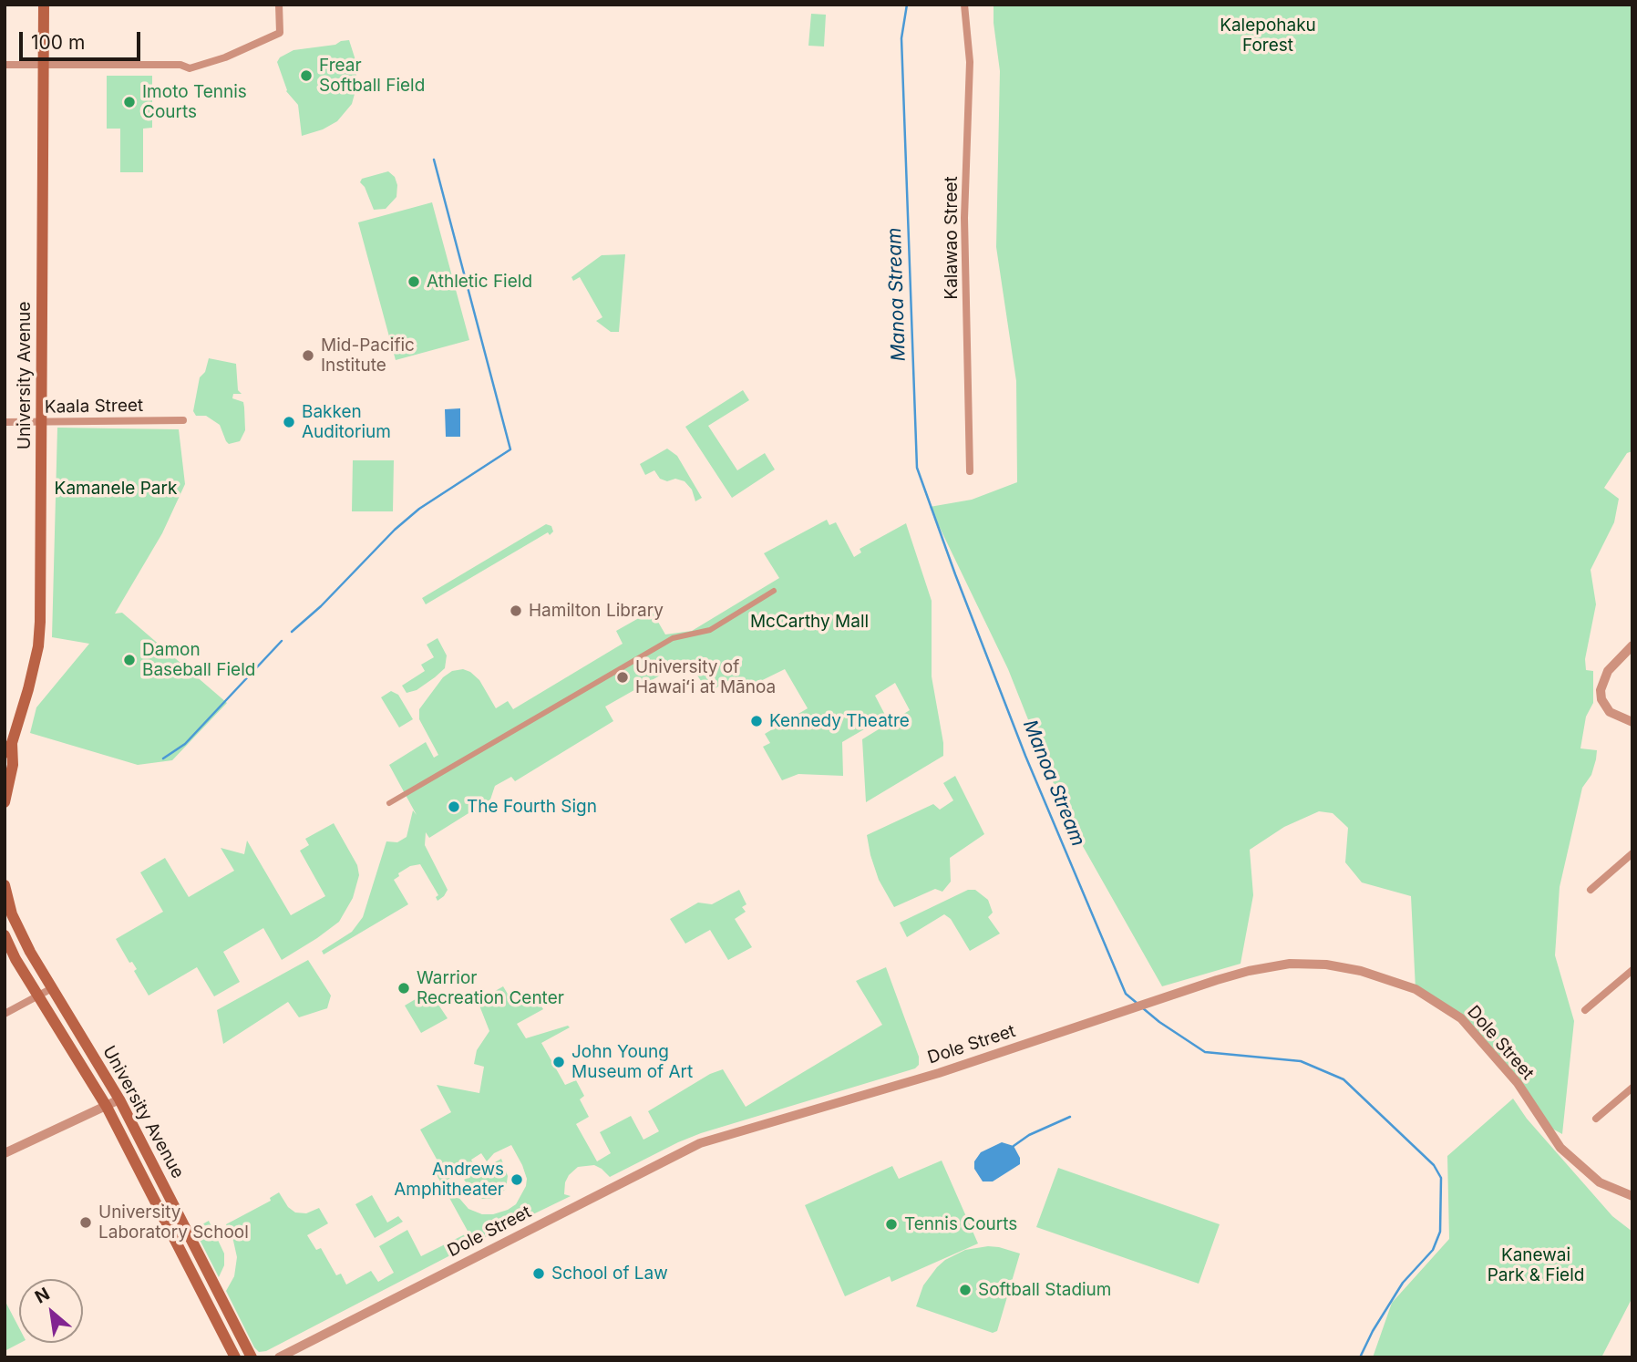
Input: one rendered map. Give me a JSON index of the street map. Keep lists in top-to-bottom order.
{
  "streets": {
    "main road": ["University Avenue"],
    "street": ["Kalawao Street", "Kaala Street", "Dole Street"]
  },
  "crossings": [
    ["University Avenue", "Kaala Street"]
  ],
  "water": ["Manoa Stream"],
  "parks": [
    "Kalepohaku Forest",
    "Kamanele Park",
    "McCarthy Mall",
    "Kanewai Park & Field"
  ],
  "places": [
    "Frear Softball Field",
    "Imoto Tennis Courts",
    "Athletic Field",
    "Mid-Pacific Institute",
    "Bakken Auditorium",
    "Hamilton Library",
    "Damon Baseball Field",
    "University of Hawaiʻi at Mānoa",
    "Kennedy Theatre",
    "The Fourth Sign",
    "Warrior Recreation Center",
    "John Young Museum of Art",
    "Andrews Amphitheater",
    "University Laboratory School",
    "Tennis Courts",
    "School of Law",
    "Softball Stadium"
  ],
  "scale_bar": "100 m",
  "north": "top left"
}
